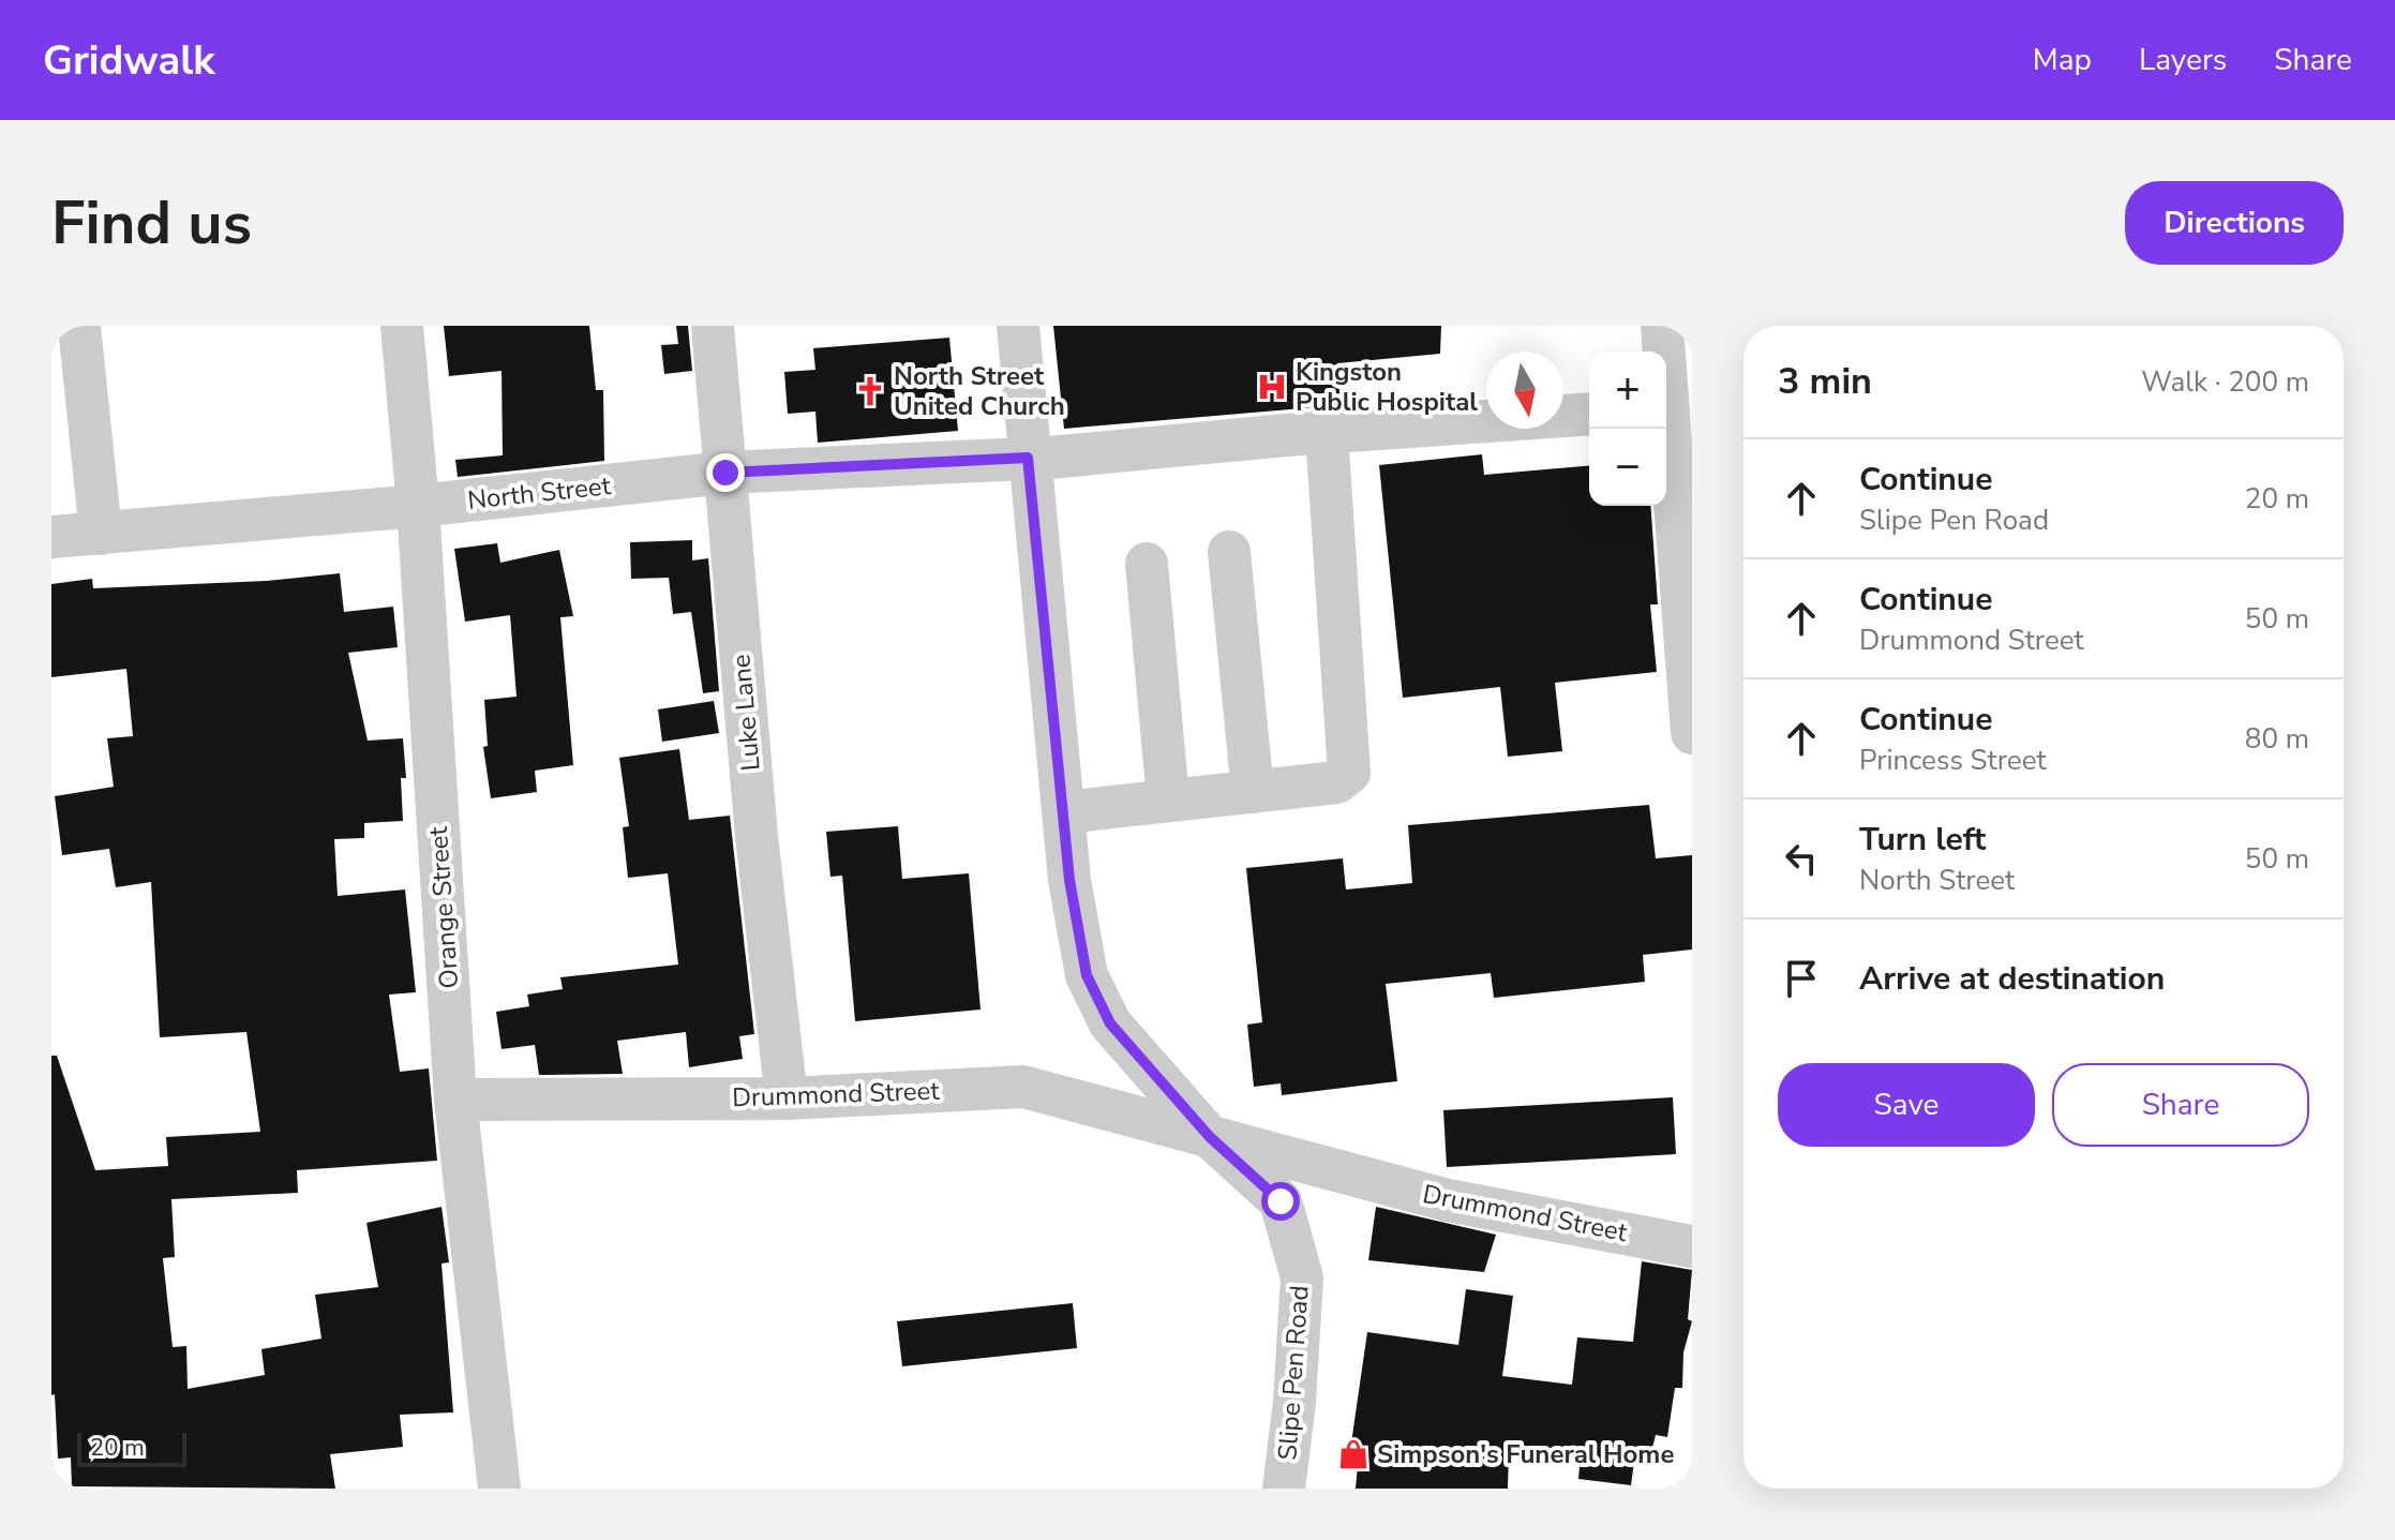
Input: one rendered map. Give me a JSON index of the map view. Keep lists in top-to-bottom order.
{
  "streets": {
    "street": [
      "North Street",
      "Luke Lane",
      "Orange Street",
      "Drummond Street",
      "Slipe Pen Road"
    ]
  },
  "crossings": [
    ["North Street", "Luke Lane"],
    ["North Street", "Orange Street"],
    ["Luke Lane", "Drummond Street"],
    ["Orange Street", "Drummond Street"],
    ["Drummond Street", "Slipe Pen Road"]
  ],
  "places": {
    "hospital": ["Kingston Public Hospital"],
    "church": ["North Street United Church"],
    "shop": ["Simpson's Funeral Home"]
  },
  "scale_bar": "20 m",
  "north": "bottom",
  "page": {
    "header": "Gridwalk",
    "nav": ["Map", "Layers", "Share"],
    "buttons": [
      "Directions",
      ["Save", "Share"]
    ],
    "title": "Find us",
    "heading": ["3 min", "Walk · 200 m"],
    "map_buttons": ["+", "−"],
    "list": [
      ["Continue", "Slipe Pen Road", "20 m"],
      ["Continue", "Drummond Street", "50 m"],
      ["Continue", "Princess Street", "80 m"],
      ["Turn left", "North Street", "50 m"],
      "Arrive at destination"
    ],
    "scale": "20 m"
  }
}
